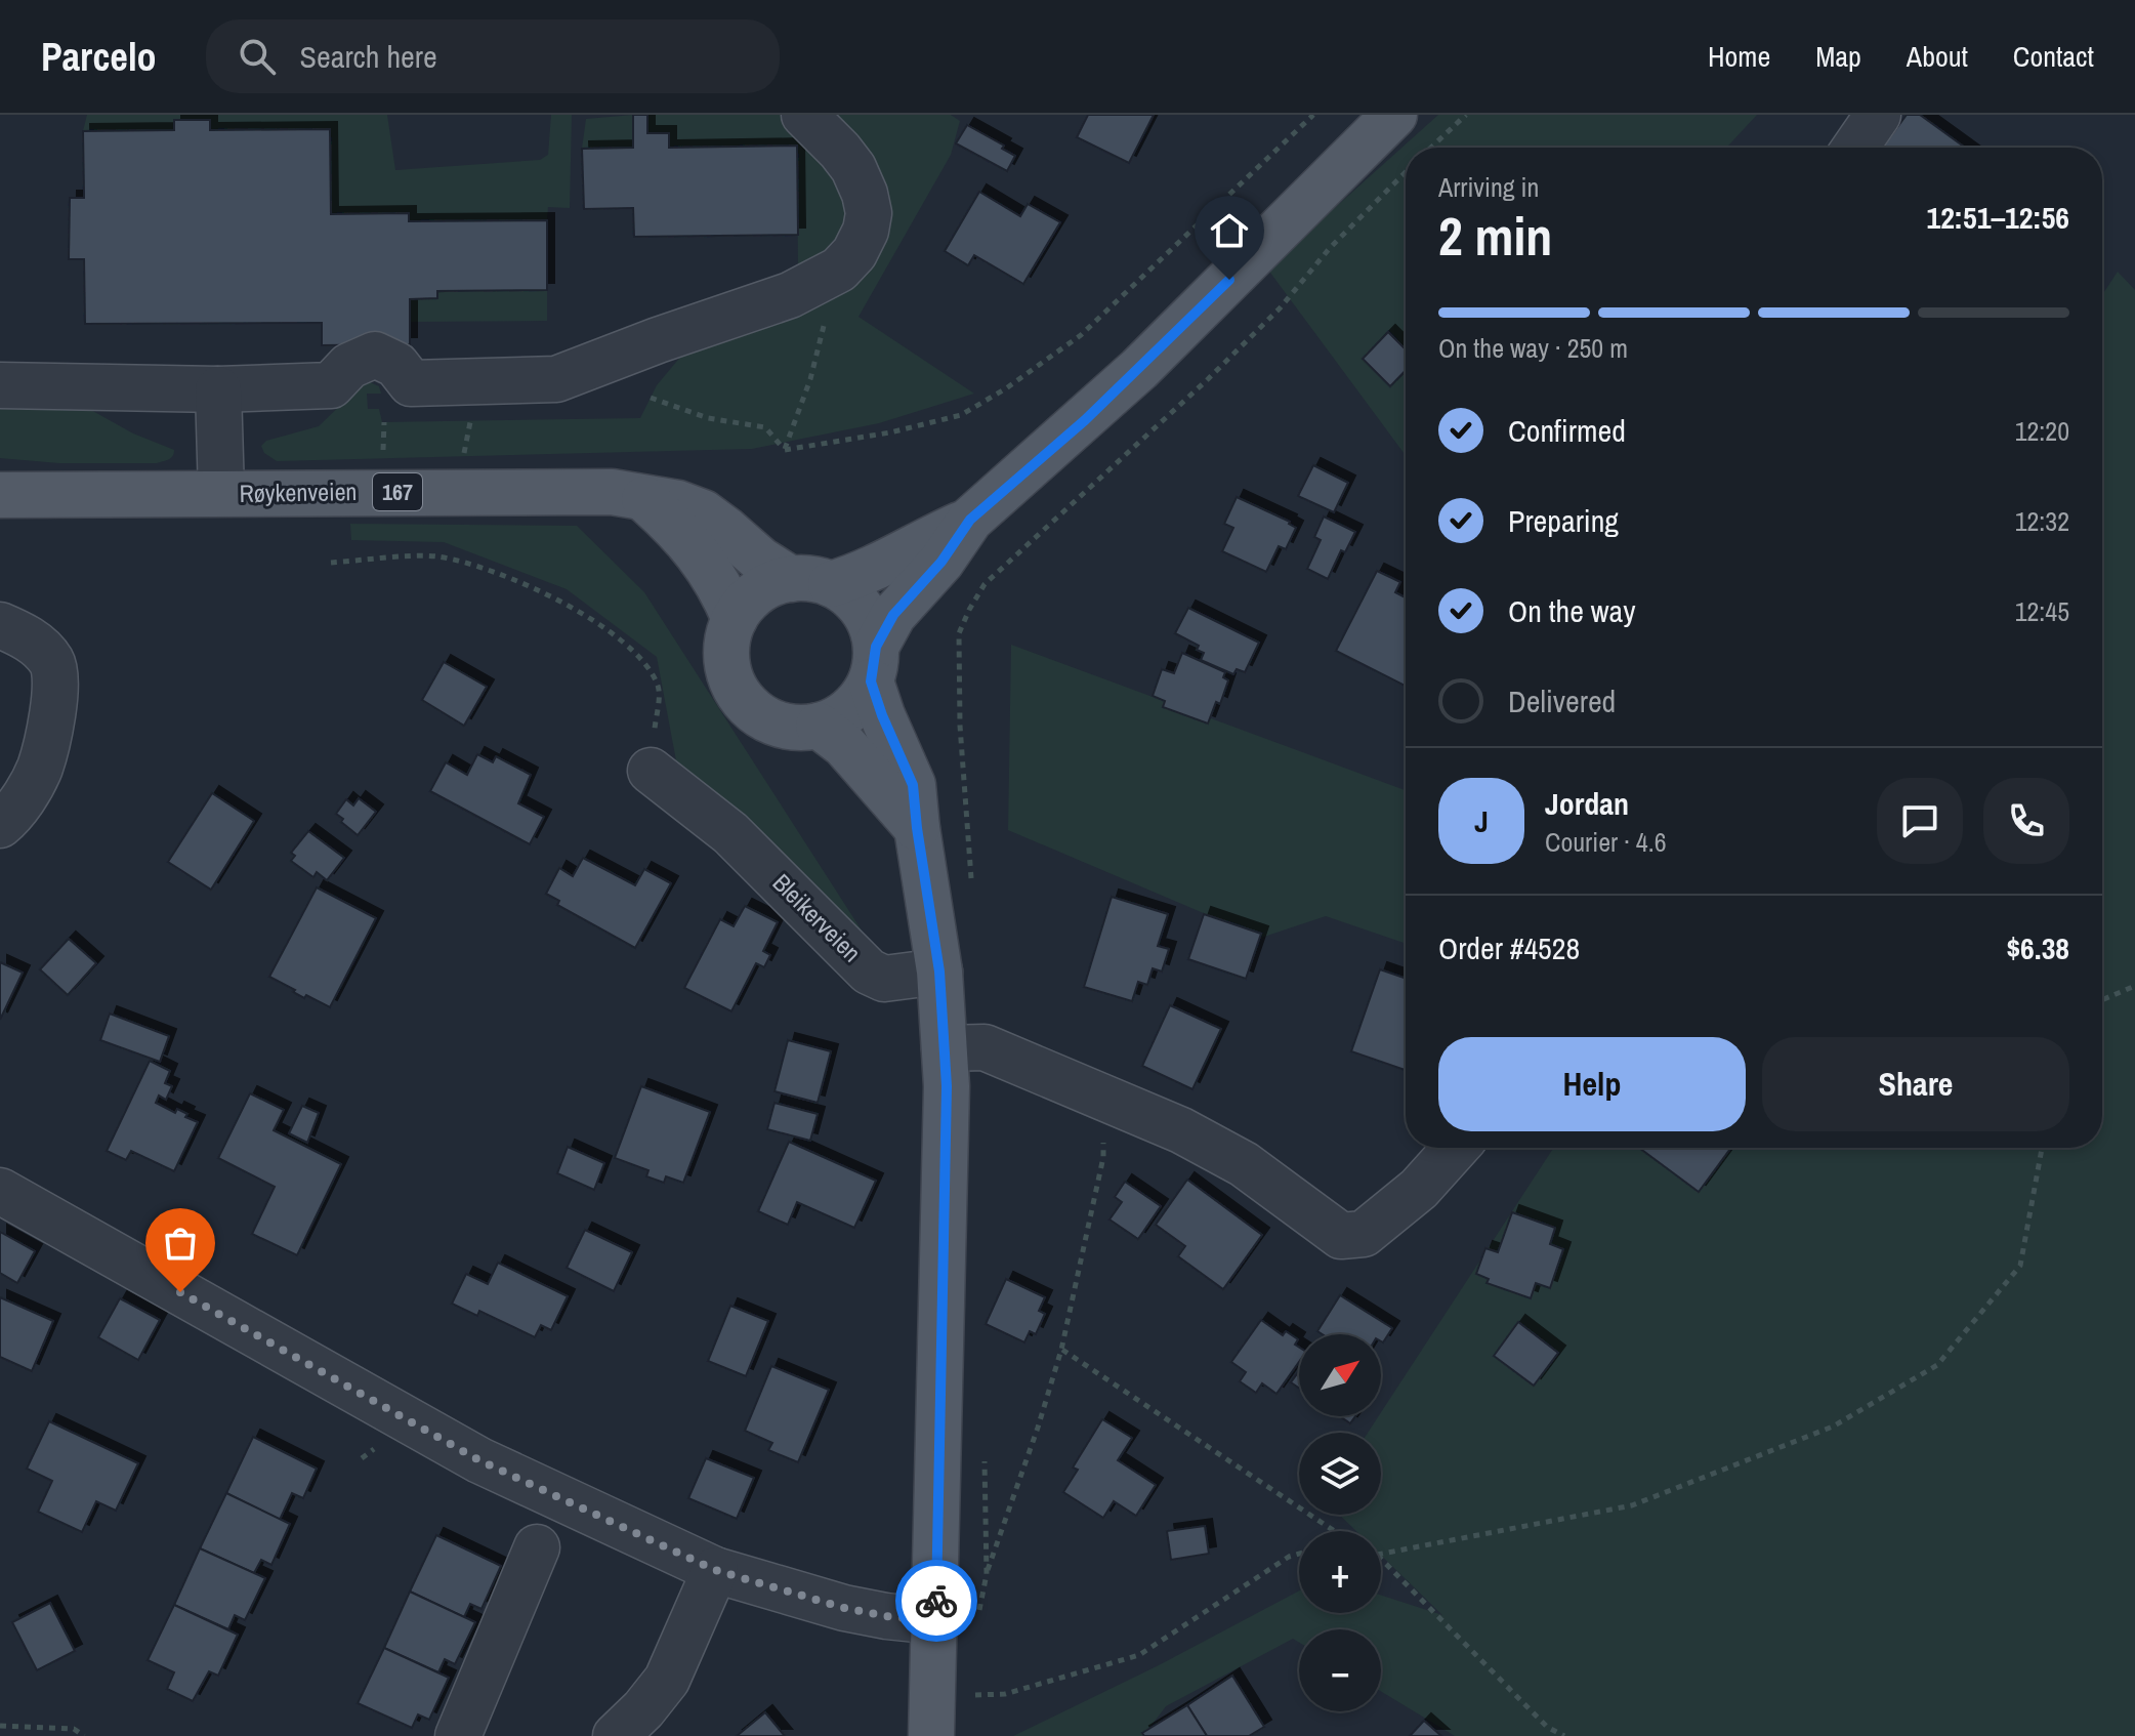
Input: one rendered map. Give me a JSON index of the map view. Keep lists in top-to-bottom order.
{
  "streets": {
    "main road": ["167", "Røykenveien"],
    "street": ["Bleikerveien"]
  },
  "crossings": [
    ["167", "Røykenveien"]
  ],
  "north": "top right",
  "page": {
    "header": "Parcelo",
    "search": "Search here",
    "nav": [
      "Home",
      "Map",
      "About",
      "Contact"
    ],
    "heading": ["2 min", "Arriving in", "12:51–12:56"],
    "panel": [
      "Jordan",
      "Courier · 4.6",
      "Order #4528",
      "$6.38"
    ],
    "bar": "On the way · 250 m",
    "list": [
      ["Confirmed", "12:20"],
      ["Preparing", "12:32"],
      ["On the way", "12:45"],
      "Delivered"
    ],
    "round": "J",
    "buttons": ["Help", "Share"],
    "map_buttons": ["+", "−"]
  }
}
